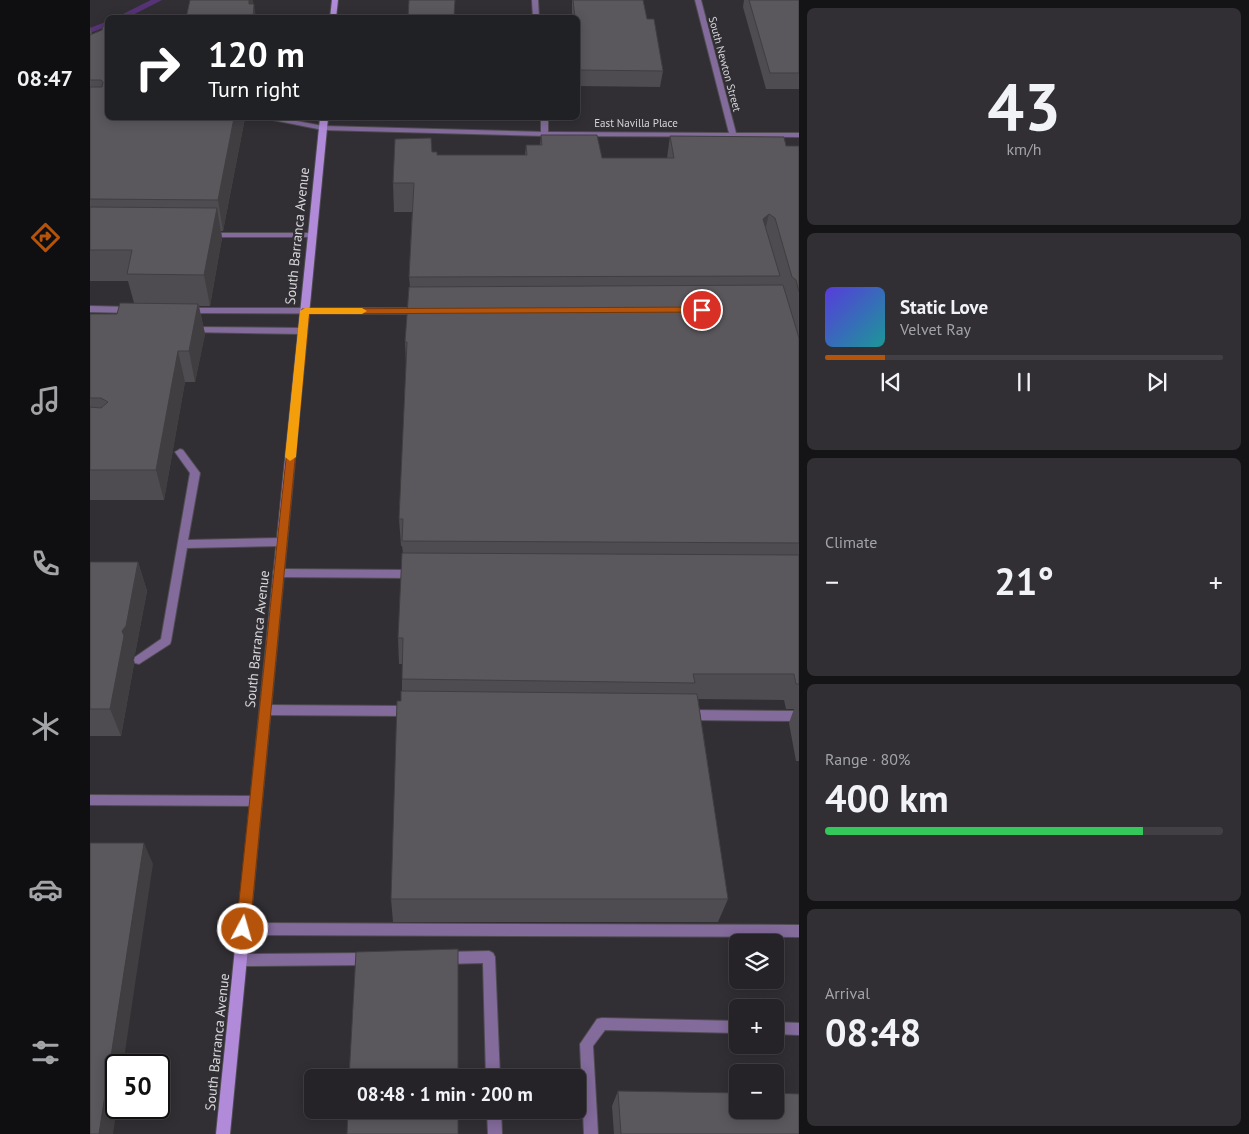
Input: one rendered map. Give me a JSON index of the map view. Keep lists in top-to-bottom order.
{
  "streets": {
    "main road": ["South Barranca Avenue"],
    "street": ["South Newton Street", "East Navilla Place"]
  },
  "crossings": [
    ["South Newton Street", "East Navilla Place"],
    ["East Navilla Place", "South Barranca Avenue"]
  ],
  "page": {
    "tabs": "08:47",
    "tile": [
      ["43", "km/h"],
      "Climate",
      ["Range · 80%", "400 km"],
      ["Arrival", "08:48"]
    ],
    "turn": ["120 m", "Turn right"],
    "song": ["Static Love", "Velvet Ray"],
    "heat": ["−", "21°", "+"],
    "map_buttons": ["+", "−"],
    "limit": "50",
    "trip": "08:48 · 1 min · 200 m"
  }
}
